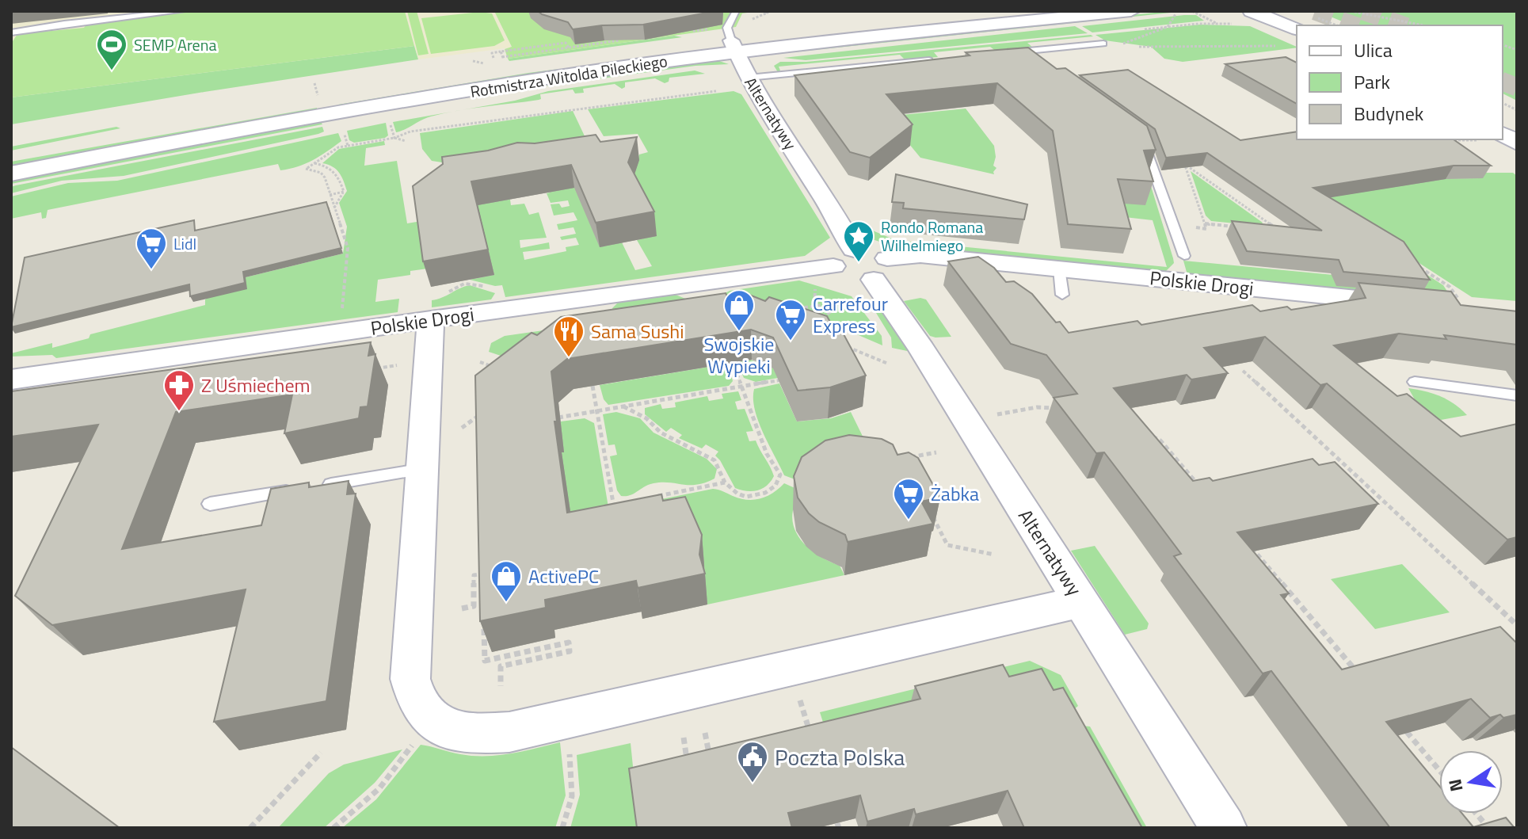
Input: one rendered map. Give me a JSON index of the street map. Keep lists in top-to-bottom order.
{
  "streets": {
    "main road": ["Rotmistrza Witolda Pileckiego"],
    "street": ["Alternatywy", "Polskie Drogi"]
  },
  "crossings": [
    ["Rotmistrza Witolda Pileckiego", "Alternatywy"],
    ["Alternatywy", "Polskie Drogi"]
  ],
  "places": {
    "sports": ["SEMP Arena"],
    "place": ["Rondo Romana Wilhelmiego"],
    "supermarket": ["Lidl", "Carrefour Express", "Żabka"],
    "shop": ["Swojskie Wypieki", "ActivePC"],
    "restaurant": ["Sama Sushi"],
    "pharmacy": ["Z Uśmiechem"],
    "public building": ["Poczta Polska"]
  },
  "legend": ["Ulica", "Park", "Budynek"],
  "north": "left"
}
